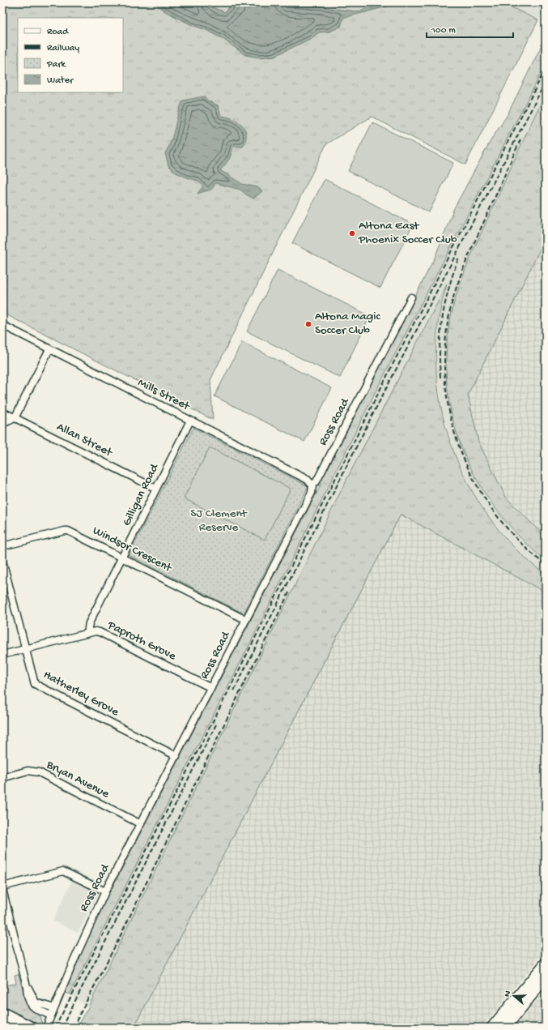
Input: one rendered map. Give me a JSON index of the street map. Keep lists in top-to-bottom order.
{
  "streets": {
    "street": [
      "Mills Street",
      "Ross Road",
      "Allan Street",
      "Gilligan Road",
      "Windsor Crescent",
      "Paproth Grove",
      "Hatherley Grove",
      "Bryan Avenue"
    ]
  },
  "crossings": [
    ["Mills Street", "Ross Road"],
    ["Mills Street", "Gilligan Road"],
    ["Ross Road", "Windsor Crescent"],
    ["Ross Road", "Paproth Grove"],
    ["Ross Road", "Hatherley Grove"],
    ["Ross Road", "Bryan Avenue"],
    ["Allan Street", "Gilligan Road"],
    ["Gilligan Road", "Windsor Crescent"],
    ["Gilligan Road", "Paproth Grove"],
    ["Paproth Grove", "Hatherley Grove"]
  ],
  "parks": ["SJ Clement Reserve"],
  "places": ["Altona East Phoenix Soccer Club", "Altona Magic Soccer Club"],
  "legend": [
    "Road",
    "Railway",
    "Park",
    "Water"
  ],
  "scale_bar": "100 m",
  "north": "left"
}
